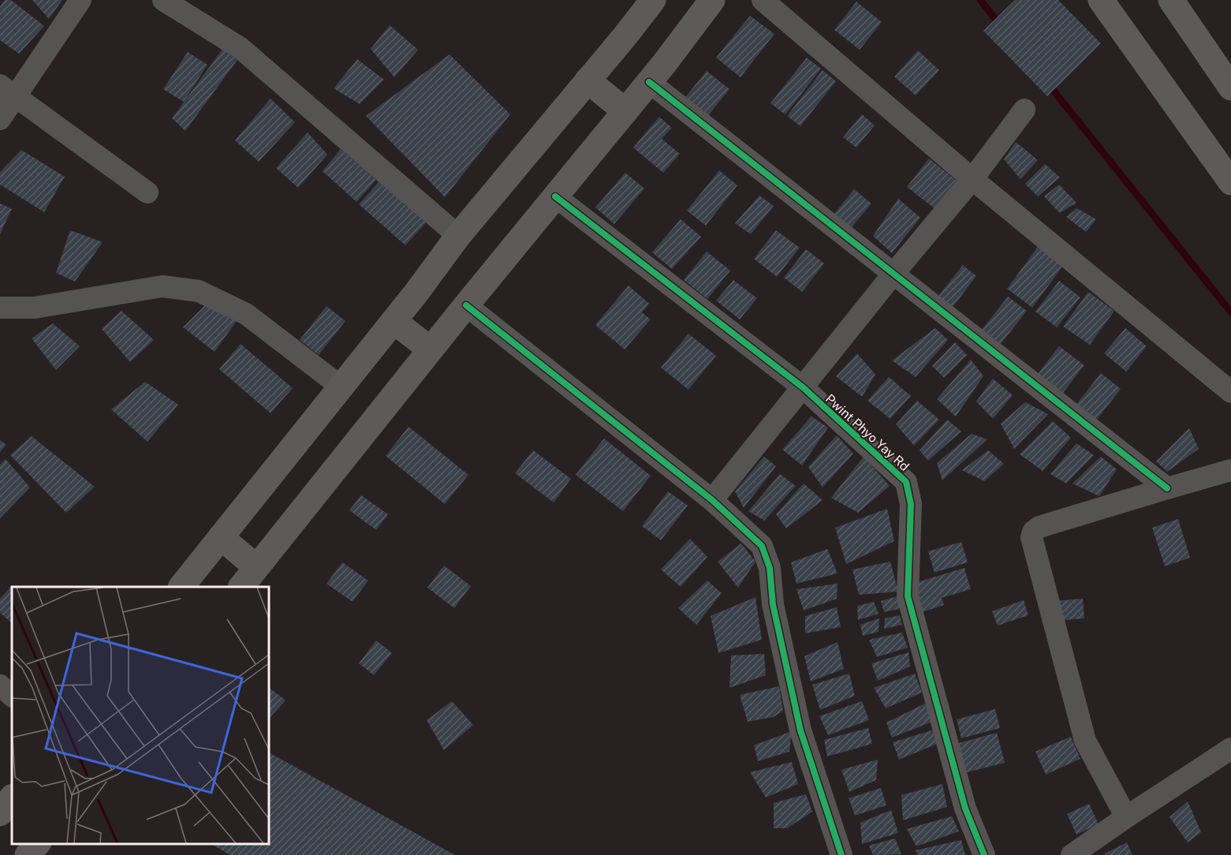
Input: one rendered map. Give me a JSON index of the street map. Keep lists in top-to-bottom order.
{
  "streets": {
    "street": ["Pwint Phyo Yay Rd"]
  }
}
